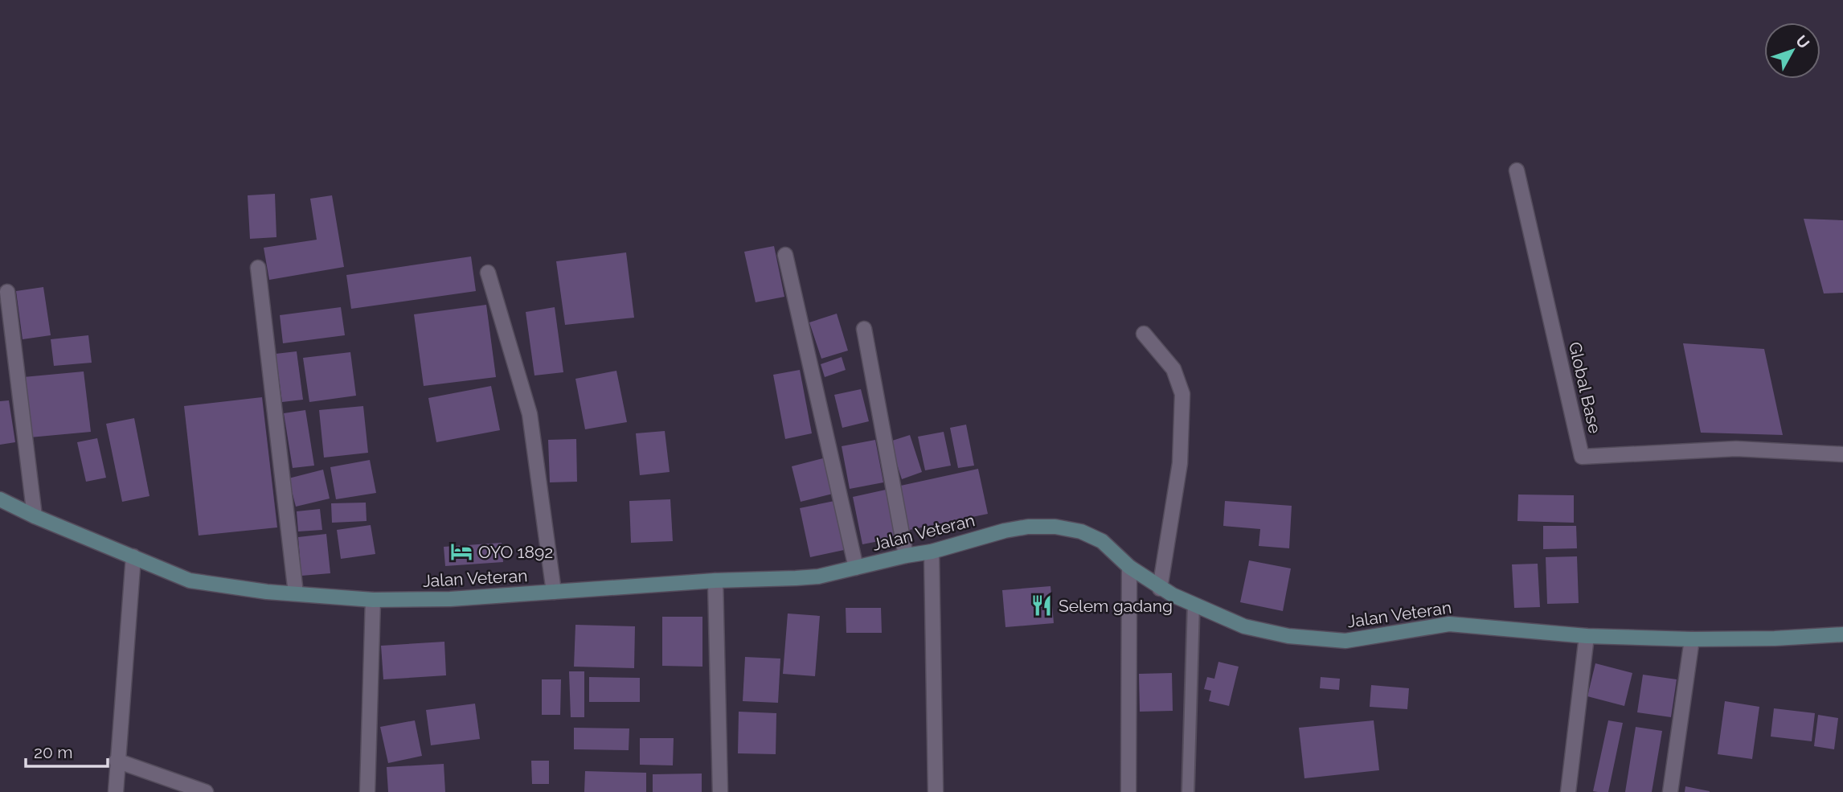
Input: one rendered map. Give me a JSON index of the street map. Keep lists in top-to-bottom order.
{
  "streets": {
    "street": ["Global Base", "Jalan Veteran"]
  },
  "places": {
    "hotel": ["OYO 1892"],
    "restaurant": ["Selem gadang"]
  },
  "scale_bar": "20 m",
  "north": "top right"
}
